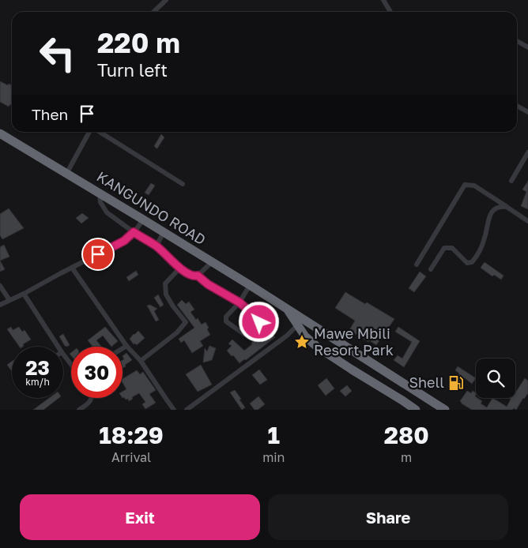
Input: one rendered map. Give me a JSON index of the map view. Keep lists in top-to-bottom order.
{
  "streets": {
    "highway": ["KANGUNDO ROAD"]
  },
  "places": {
    "place": ["Mawe Mbili Resort Park"],
    "fuel station": ["Shell"]
  },
  "page": {
    "turn": ["220 m", "Turn left"],
    "then": "Then",
    "speed": "23 km/h",
    "limit": "30",
    "eta": [
      "18:29",
      "Arrival",
      "1",
      "min",
      "280",
      "m"
    ],
    "buttons": ["Exit", "Share"]
  }
}
